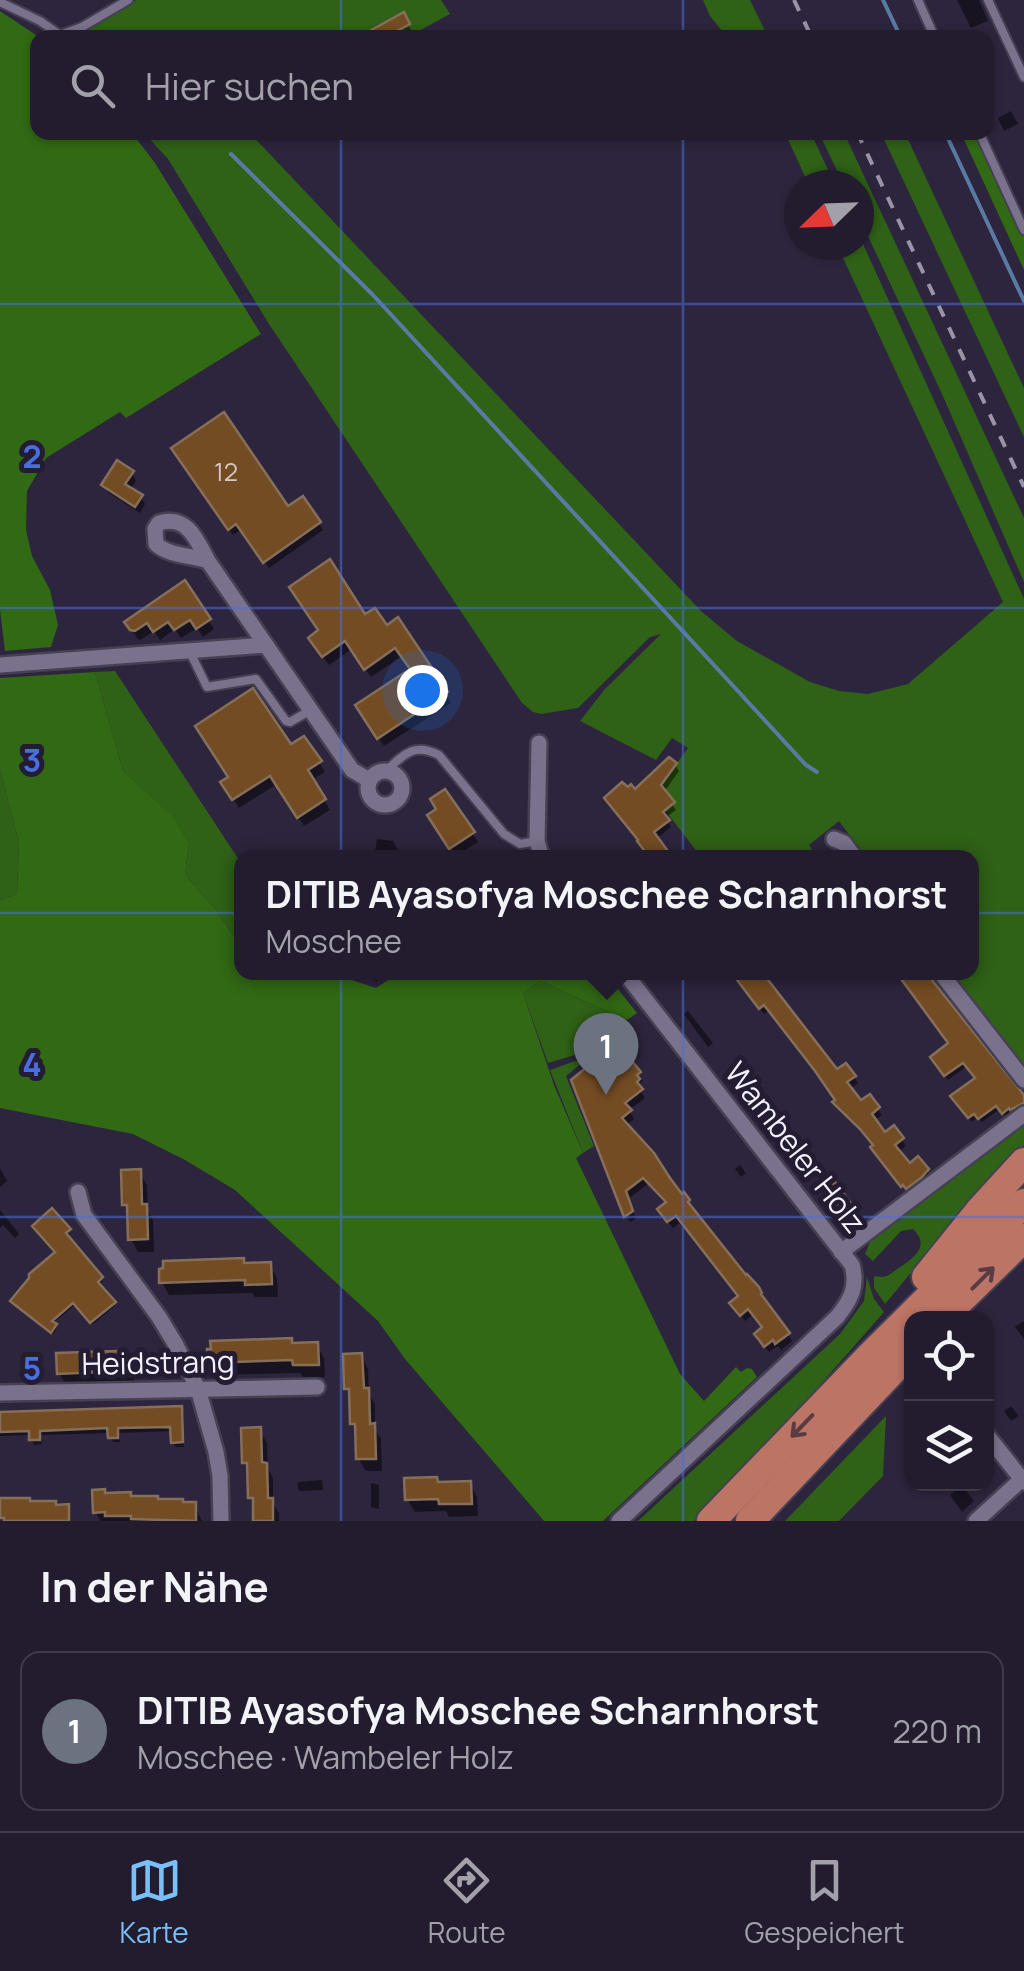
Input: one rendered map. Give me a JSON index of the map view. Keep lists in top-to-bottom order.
{
  "streets": {
    "street": ["Wambeler Holz", "Heidstrang"]
  },
  "house_numbers": ["12"],
  "north": "bottom left",
  "page": {
    "search": "Hier suchen",
    "popup": ["DITIB Ayasofya Moschee Scharnhorst", "Moschee"],
    "pins": "1",
    "heading": "In der Nähe",
    "list": [
      {
        "mark": "1",
        "name": "DITIB Ayasofya Moschee Scharnhorst",
        "note": "Moschee · Wambeler Holz",
        "value": "220 m"
      }
    ],
    "nav": ["Karte", "Route", "Gespeichert"]
  },
  "grid": {
    "rows": [
      "2",
      "3",
      "4",
      "5"
    ]
  }
}
